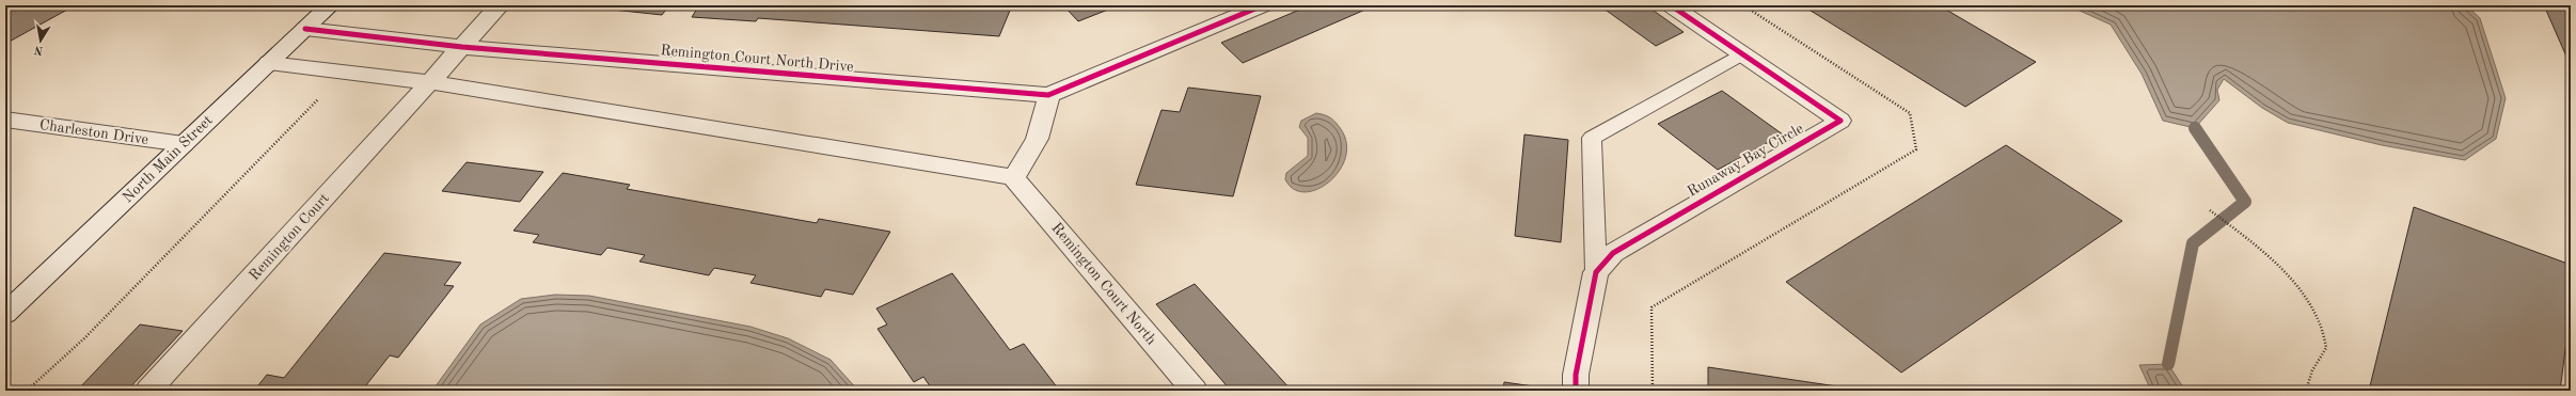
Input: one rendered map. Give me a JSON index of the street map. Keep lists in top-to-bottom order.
{
  "streets": {
    "street": [
      "Remington Court North Drive",
      "Charleston Drive",
      "North Main Street",
      "Runaway Bay Circle",
      "Remington Court",
      "Remington Court North"
    ]
  },
  "crossings": [
    ["Remington Court North Drive", "Remington Court"],
    ["Charleston Drive", "North Main Street"]
  ],
  "north": "bottom"
}
